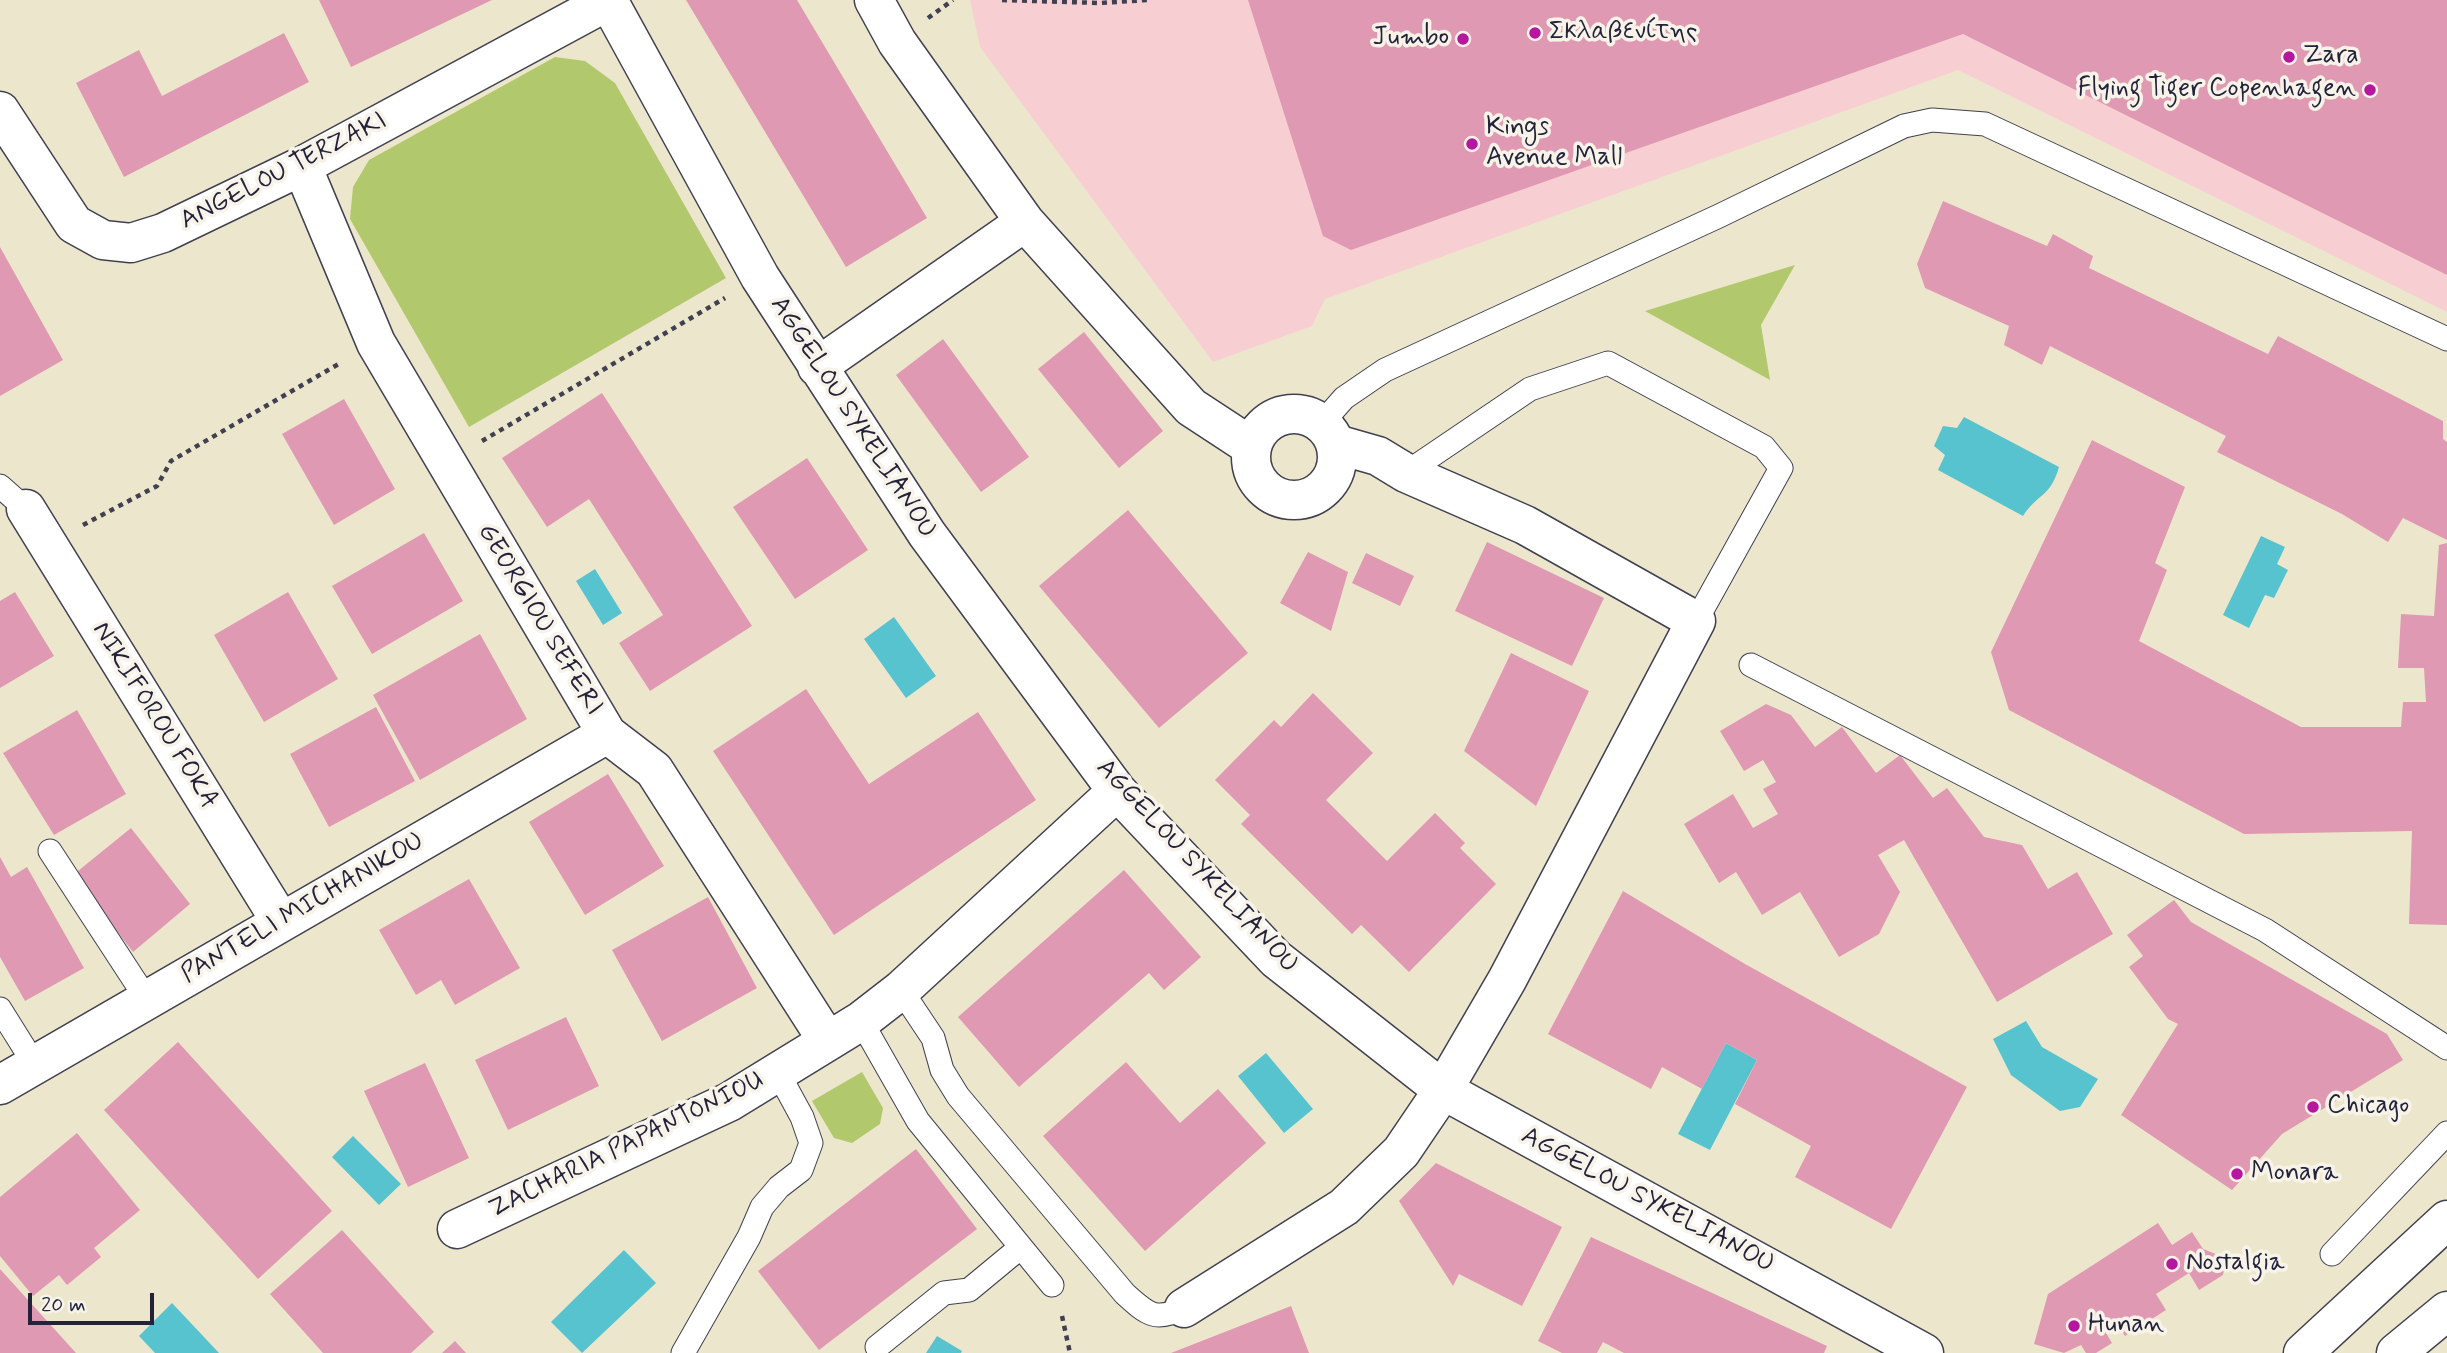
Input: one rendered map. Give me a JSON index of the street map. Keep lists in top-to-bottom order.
{
  "streets": {
    "street": [
      "ANGELOU TERZAKI",
      "AGGELOU SYKELIANOU",
      "GEORGIOU SEFERI",
      "NIKIFOROU FOKA",
      "PANTELI MICHANIKOU",
      "ZACHARIA PAPANTONIOU"
    ]
  },
  "crossings": [
    ["ANGELOU TERZAKI", "AGGELOU SYKELIANOU"],
    ["ANGELOU TERZAKI", "GEORGIOU SEFERI"],
    ["AGGELOU SYKELIANOU", "ZACHARIA PAPANTONIOU"],
    ["GEORGIOU SEFERI", "PANTELI MICHANIKOU"],
    ["GEORGIOU SEFERI", "ZACHARIA PAPANTONIOU"],
    ["NIKIFOROU FOKA", "PANTELI MICHANIKOU"]
  ],
  "places": [
    "Σκλαβενίτης",
    "Jumbo",
    "Zara",
    "Flying Tiger Copenhagen",
    "Kings Avenue Mall",
    "Chicago",
    "Monara",
    "Nostalgia",
    "Hunan"
  ],
  "scale_bar": "20 m"
}
